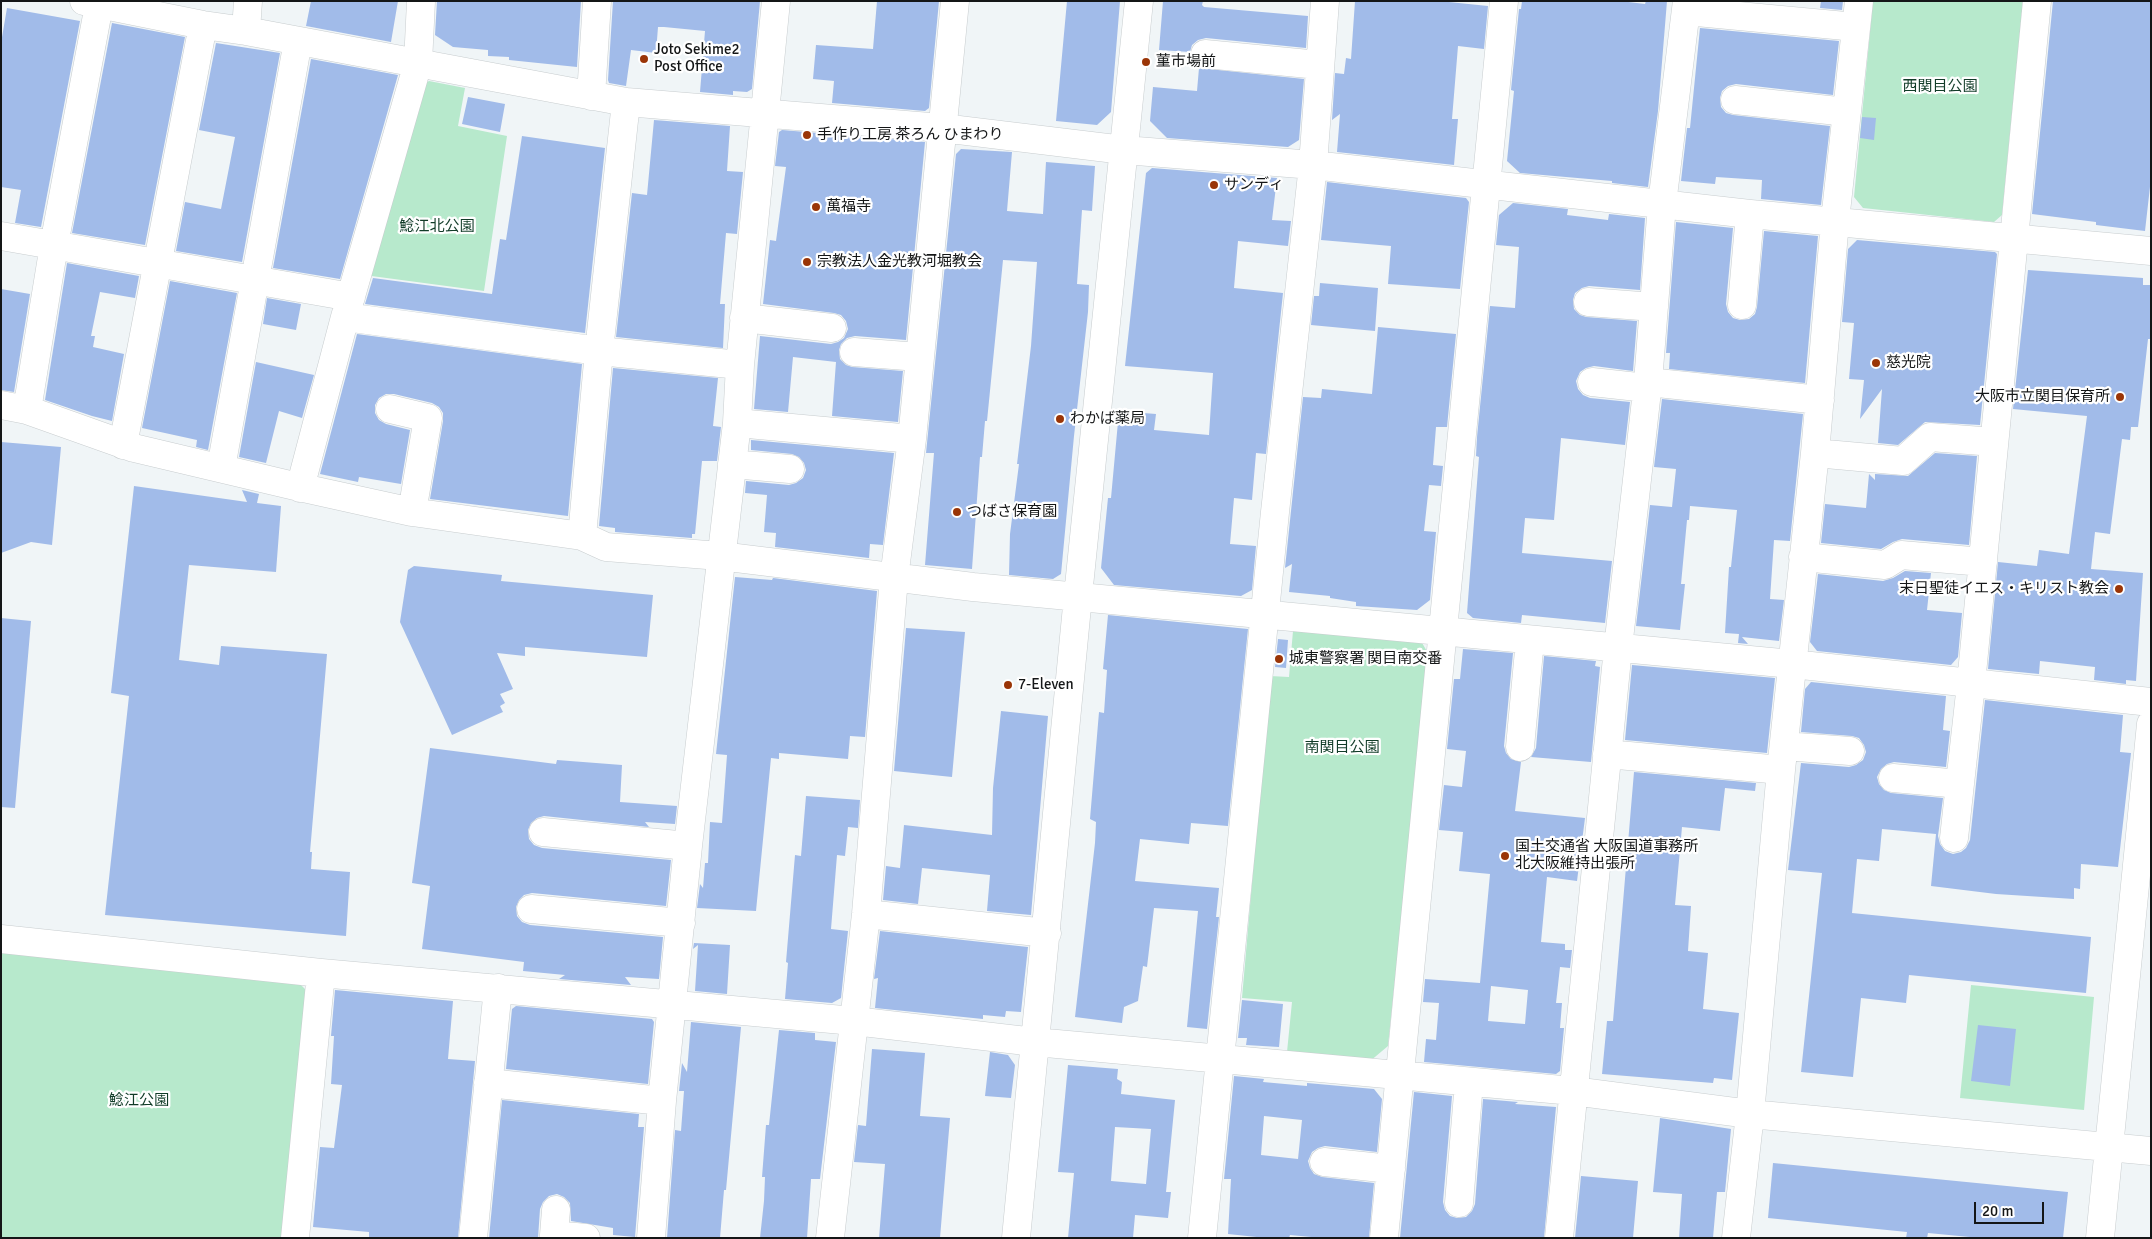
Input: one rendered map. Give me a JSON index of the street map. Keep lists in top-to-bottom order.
{
  "parks": [
    "西関目公園",
    "鯰江北公園",
    "南関目公園",
    "鯰江公園"
  ],
  "places": [
    "Joto Sekime2 Post Office",
    "菫市場前",
    "手作り工房 茶ろん ひまわり",
    "サンディ",
    "萬福寺",
    "宗教法人金光教河堀教会",
    "慈光院",
    "大阪市立関目保育所",
    "わかば薬局",
    "つばさ保育園",
    "末日聖徒イエス・キリスト教会",
    "城東警察署 関目南交番",
    "7-Eleven",
    "国土交通省 大阪国道事務所 北大阪維持出張所"
  ],
  "scale_bar": "20 m"
}
